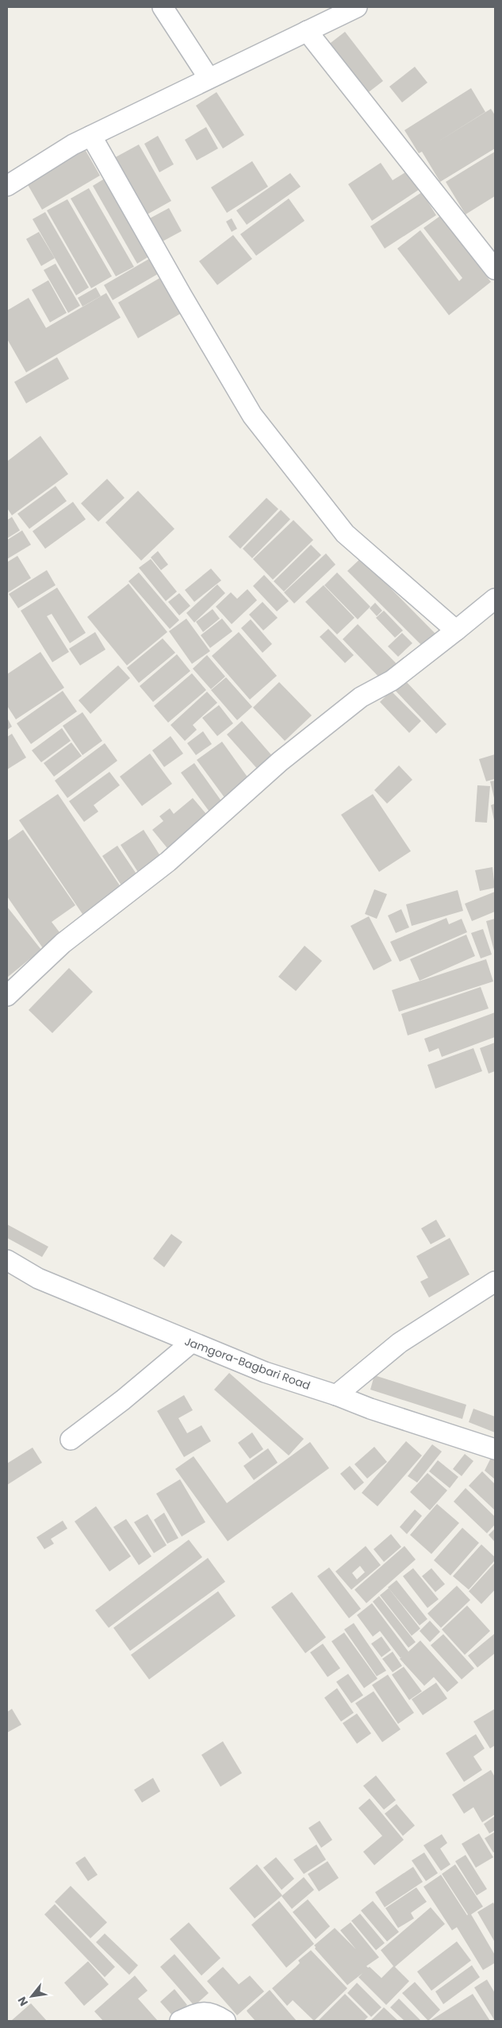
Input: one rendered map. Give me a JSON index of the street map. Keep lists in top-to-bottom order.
{
  "streets": {
    "street": ["Jamgora-Bagbari Road"]
  },
  "north": "bottom left"
}
